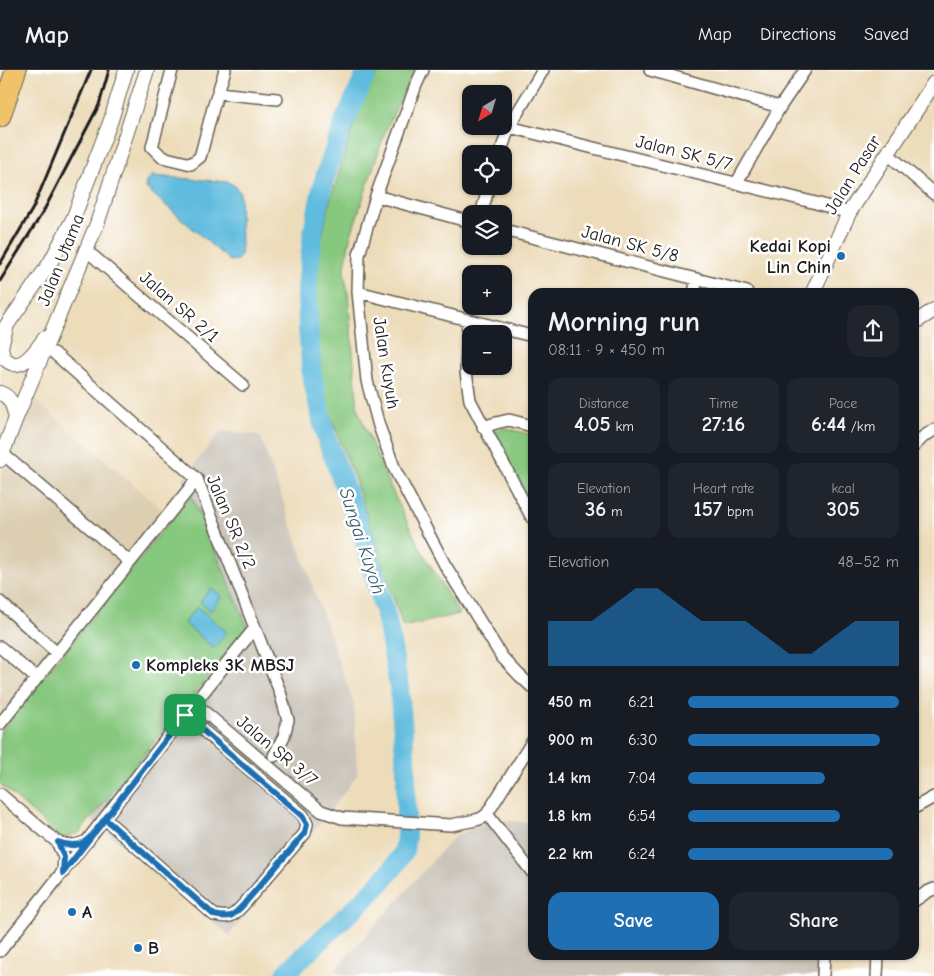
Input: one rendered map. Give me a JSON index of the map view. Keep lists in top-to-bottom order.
{
  "streets": {
    "street": [
      "Jalan SK 5/7",
      "Jalan Pasar",
      "Jalan SK 5/8",
      "Jalan Utama",
      "Jalan SR 2/1",
      "Jalan Kuyuh",
      "Jalan SR 2/2",
      "Jalan SR 3/7"
    ]
  },
  "crossings": [
    ["Jalan SK 5/7", "Jalan Pasar"]
  ],
  "water": ["Sungai Kuyoh"],
  "places": [
    "Kedai Kopi Lin Chin",
    "Kompleks 3K MBSJ",
    "A",
    "B"
  ],
  "north": "bottom left",
  "page": {
    "header": "Map",
    "nav": ["Map", "Directions", "Saved"],
    "map_buttons": ["+", "−"],
    "heading": ["Morning run", "08:11 · 9 × 450 m"],
    "stats": [
      ["Distance", "4.05 km"],
      ["Time", "27:16"],
      ["Pace", "6:44 /km"],
      ["Elevation", "36 m"],
      ["Heart rate", "157 bpm"],
      ["kcal", "305"]
    ],
    "chart": ["Elevation", "48–52 m"],
    "list": [
      {
        "name": "450 m",
        "note": "6:21"
      },
      {
        "name": "900 m",
        "note": "6:30"
      },
      {
        "name": "1.4 km",
        "note": "7:04"
      },
      {
        "name": "1.8 km",
        "note": "6:54"
      },
      {
        "name": "2.2 km",
        "note": "6:24"
      }
    ],
    "buttons": ["Save", "Share"]
  }
}
